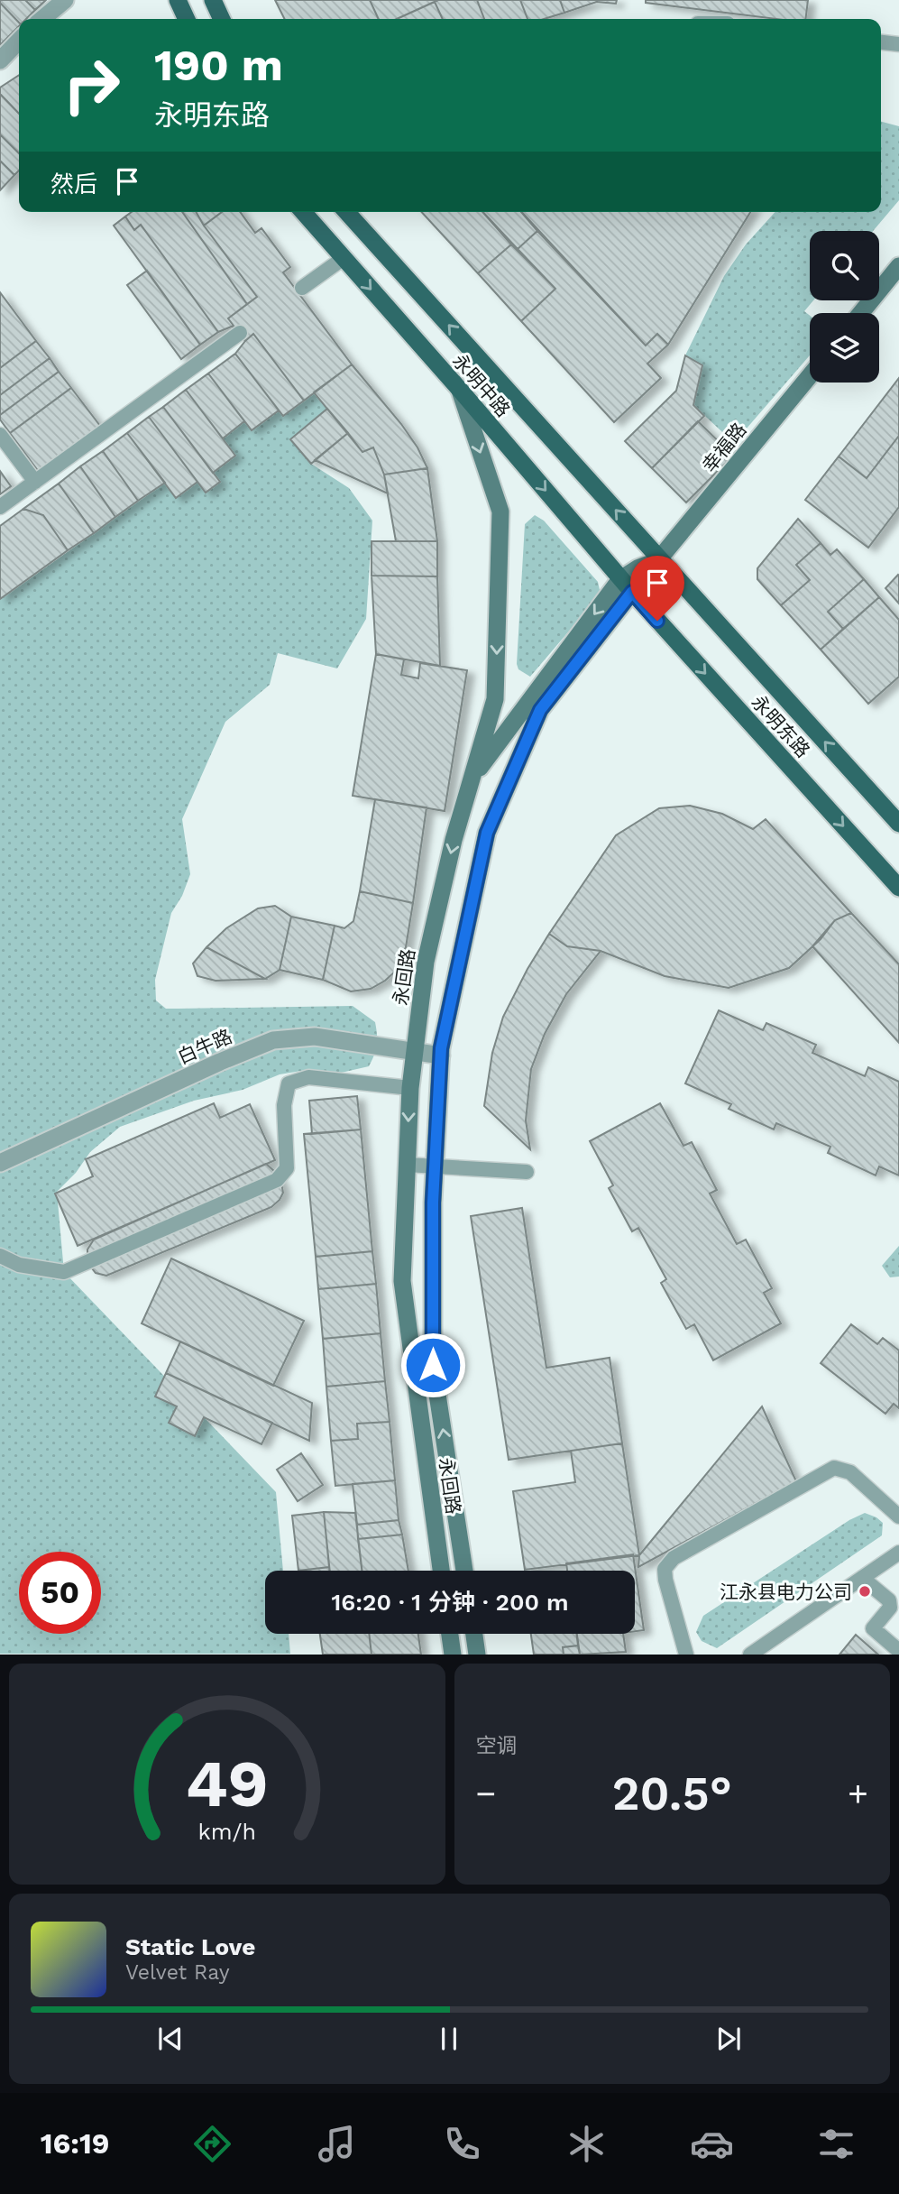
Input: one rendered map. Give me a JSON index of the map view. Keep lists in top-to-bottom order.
{
  "streets": {
    "main road": [
      "永明中路",
      "幸福路",
      "永明东路",
      "永回路"
    ],
    "street": ["白牛路"]
  },
  "crossings": [
    ["永明中路", "幸福路"],
    ["永明中路", "永明东路"],
    ["永明中路", "永回路"],
    ["幸福路", "永明东路"],
    ["幸福路", "永回路"],
    ["永明东路", "永回路"],
    ["永回路", "白牛路"]
  ],
  "places": ["江永县电力公司"],
  "page": {
    "turn": ["190 m", "永明东路"],
    "then": "然后",
    "limit": "50",
    "trip": "16:20 · 1 分钟 · 200 m",
    "tile": "空调",
    "heat": ["−", "20.5°", "+"],
    "song": ["Static Love", "Velvet Ray"],
    "tabs": "16:19",
    "gauge": ["49", "km/h"]
  }
}
